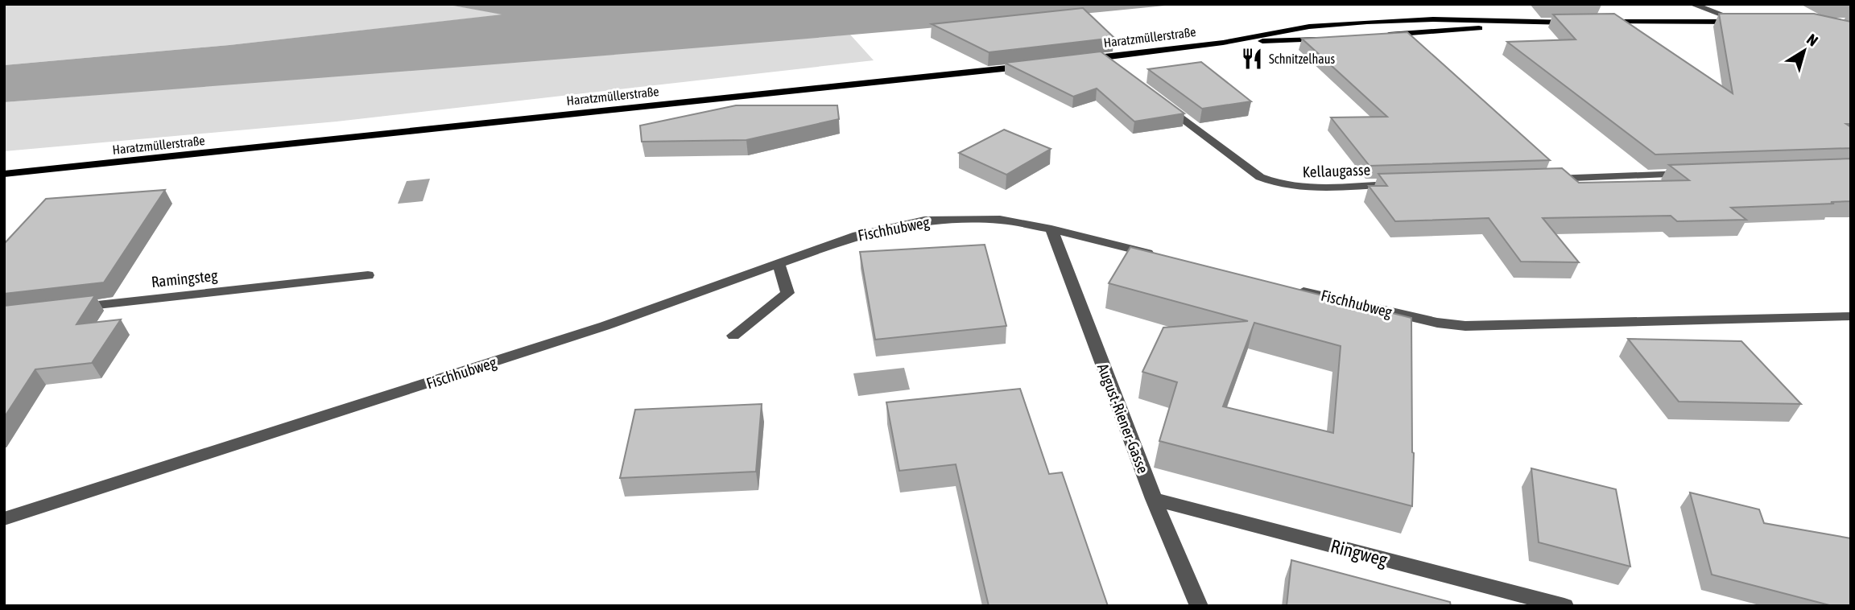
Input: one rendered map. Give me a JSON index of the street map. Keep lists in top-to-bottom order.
{
  "streets": {
    "main road": ["Haratzmüllerstraße"],
    "street": [
      "Kellaugasse",
      "Fischhubweg",
      "Ramingsteg",
      "August-Riener-Gasse",
      "Ringweg"
    ]
  },
  "crossings": [
    ["Fischhubweg", "August-Riener-Gasse"],
    ["August-Riener-Gasse", "Ringweg"]
  ],
  "places": {
    "restaurant": ["Schnitzelhaus"]
  },
  "north": "top right"
}
